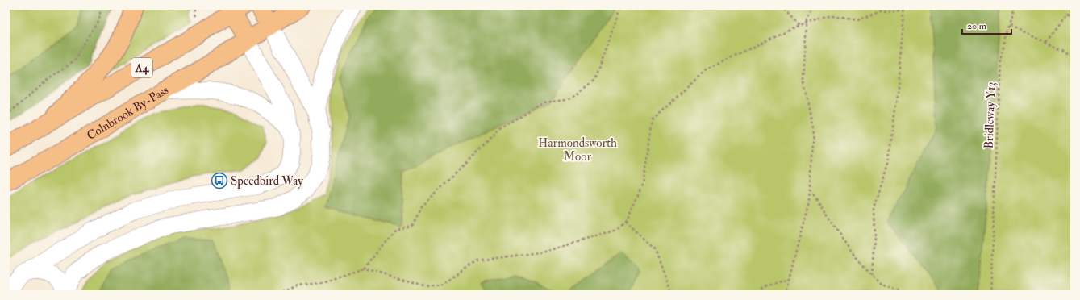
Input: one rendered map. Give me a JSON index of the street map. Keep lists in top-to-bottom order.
{
  "streets": {
    "main road": ["A4", "Colnbrook By-Pass"],
    "path": ["Bridleway Y13"]
  },
  "crossings": [
    ["A4", "Colnbrook By-Pass"]
  ],
  "parks": ["Harmondsworth Moor"],
  "places": {
    "bus stop": ["Speedbird Way"]
  },
  "scale_bar": "20 m"
}
